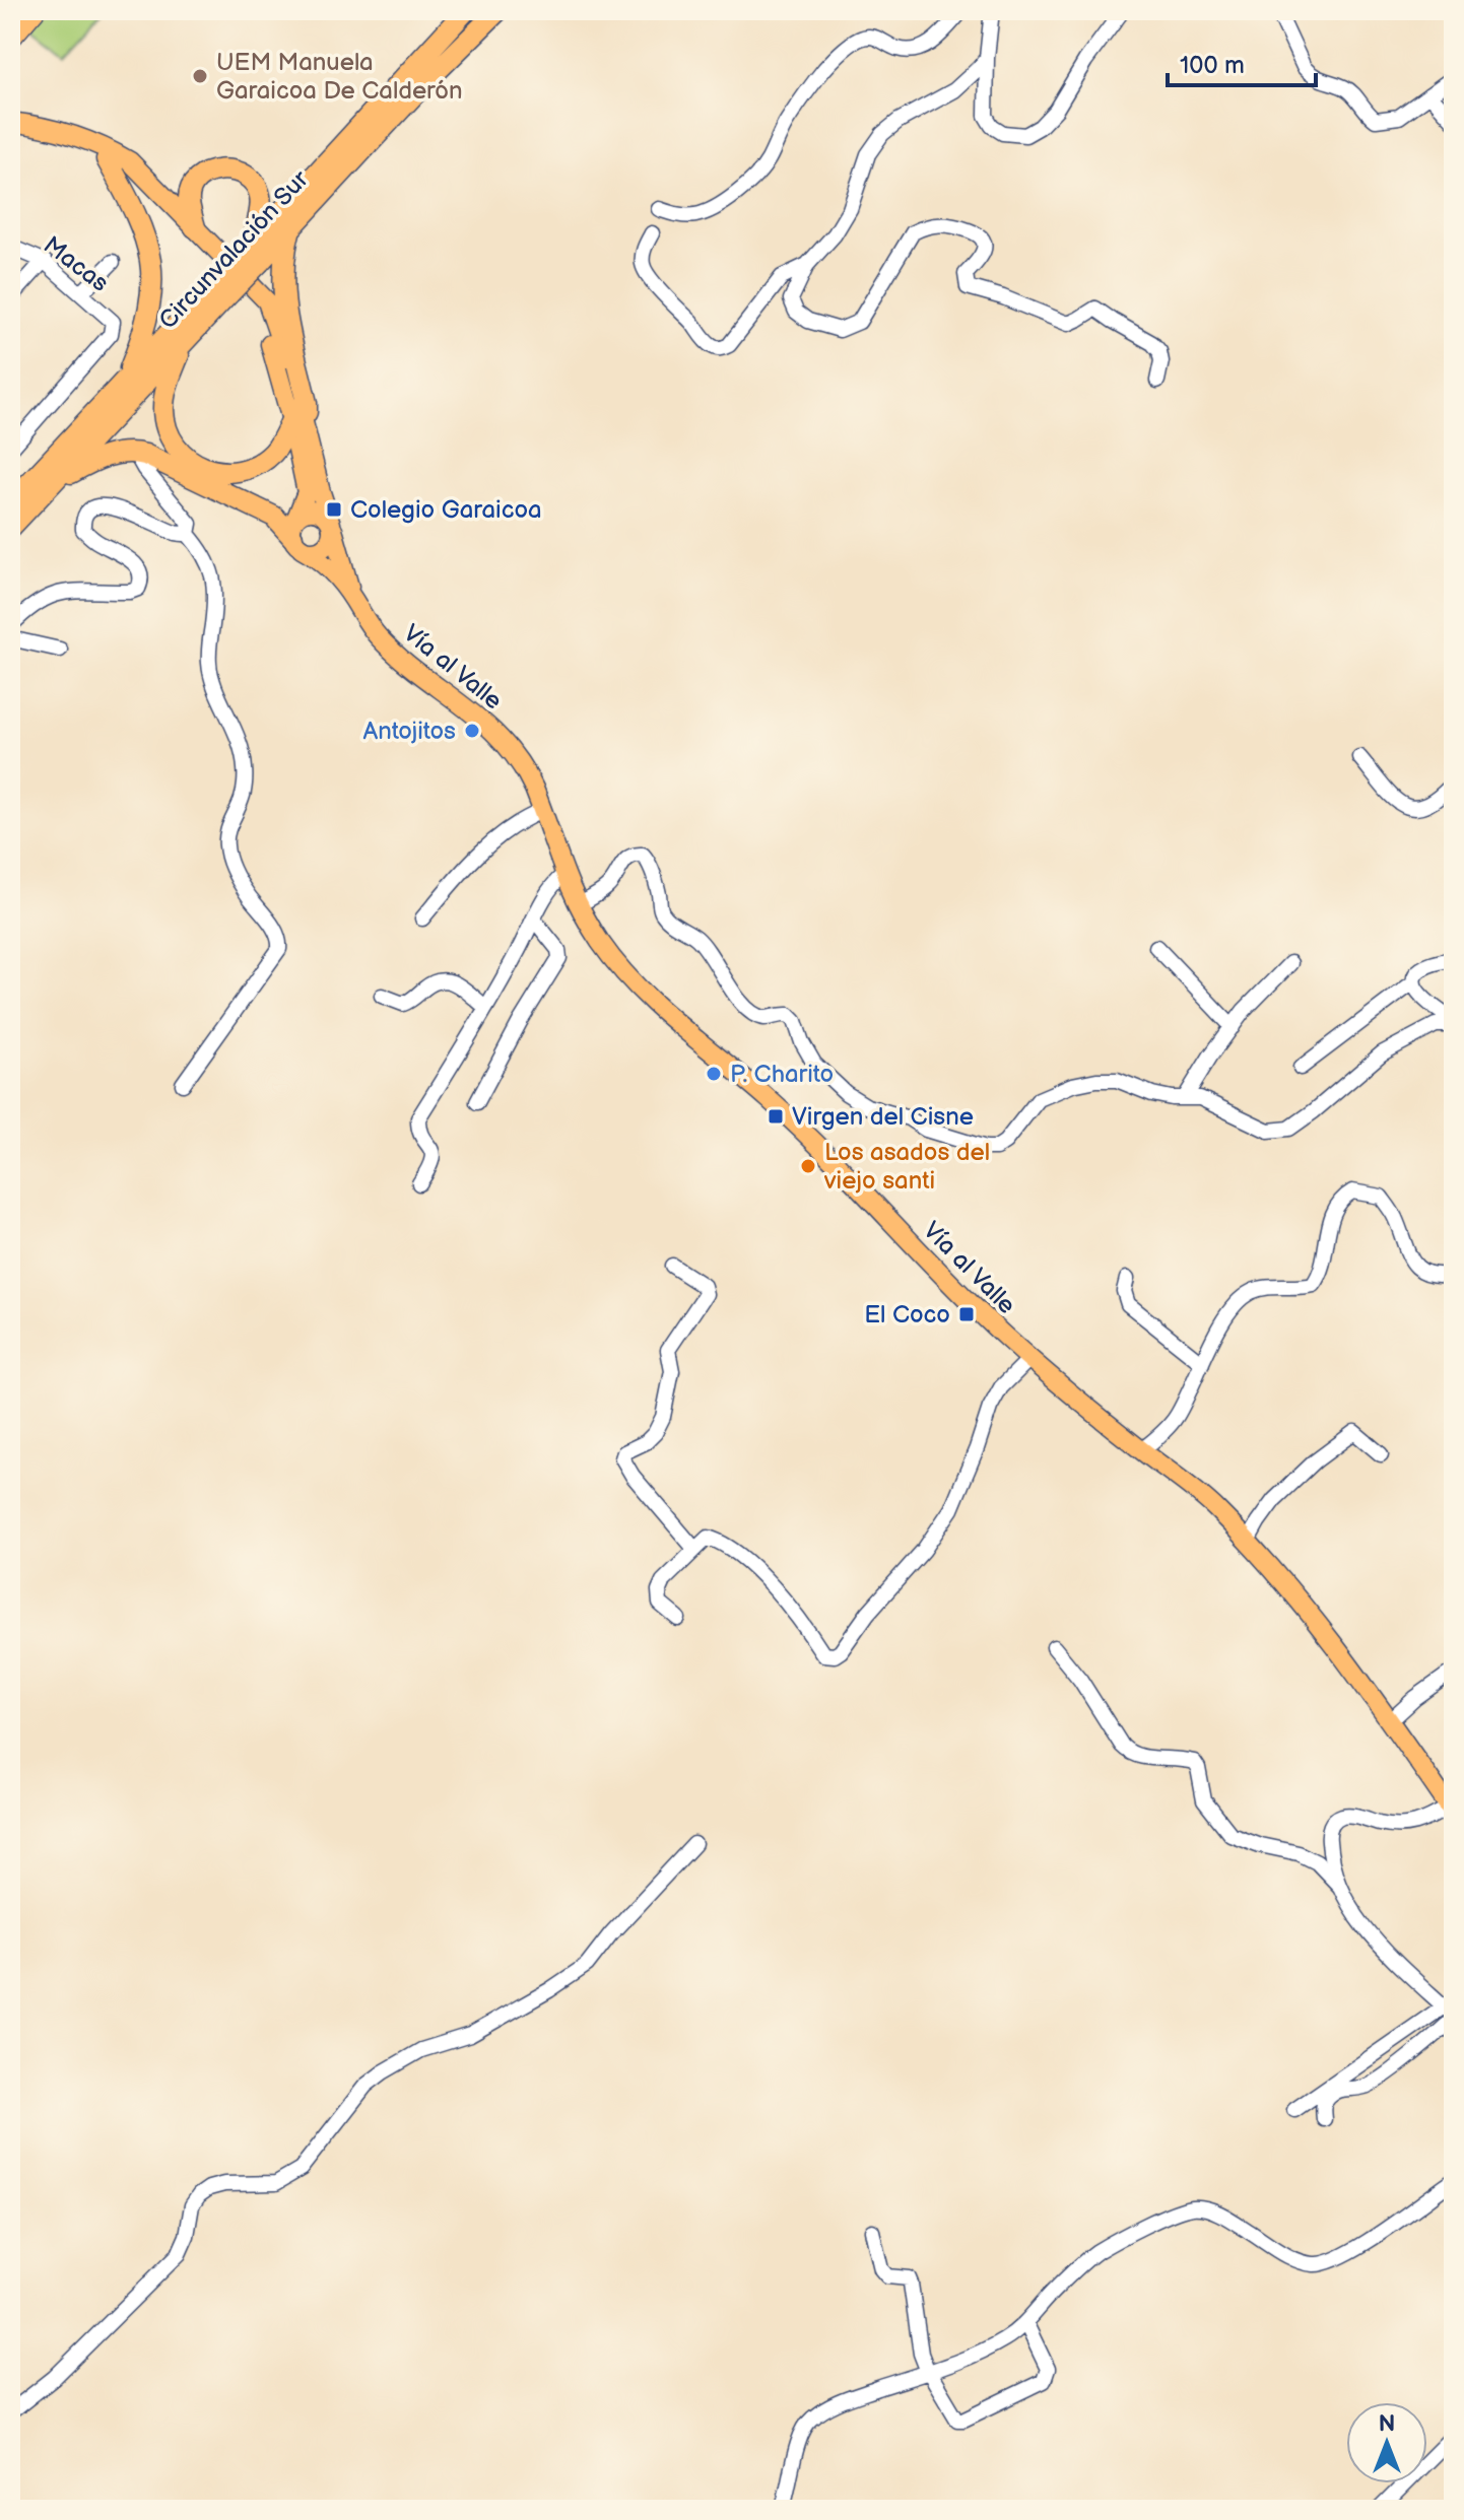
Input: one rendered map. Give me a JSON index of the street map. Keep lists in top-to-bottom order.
{
  "streets": {
    "highway": ["Circunvalación Sur"],
    "main road": ["Vía al Valle"],
    "street": ["Macas"]
  },
  "places": {
    "other": [
      "UEM Manuela Garaicoa De Calderón",
      "Antojitos",
      "P. Charito",
      "Los asados del viejo santi"
    ],
    "transit": ["Colegio Garaicoa", "Virgen del Cisne", "El Coco"]
  },
  "scale_bar": "100 m",
  "north": "top"
}
